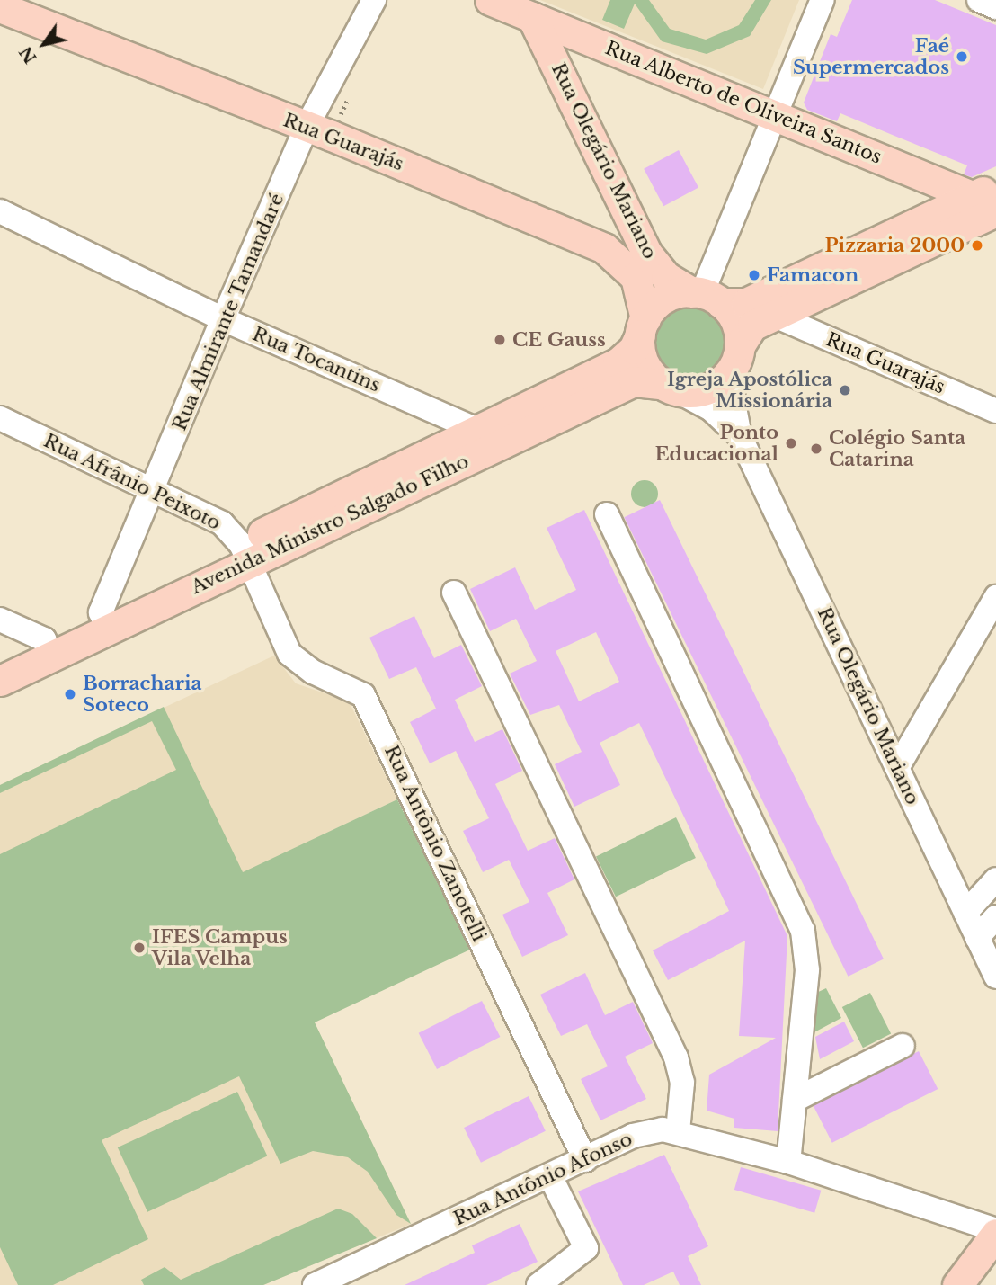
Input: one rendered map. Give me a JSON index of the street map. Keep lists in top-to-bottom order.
{
  "streets": {
    "main road": [
      "Rua Alberto de Oliveira Santos",
      "Rua Guarajás",
      "Rua Olegário Mariano",
      "Avenida Ministro Salgado Filho"
    ],
    "street": [
      "Rua Almirante Tamandaré",
      "Rua Tocantins",
      "Rua Afrânio Peixoto",
      "Rua Antônio Zanotelli",
      "Rua Antônio Afonso"
    ]
  },
  "crossings": [
    ["Rua Alberto de Oliveira Santos", "Rua Olegário Mariano"],
    ["Rua Guarajás", "Rua Olegário Mariano"],
    ["Rua Guarajás", "Rua Almirante Tamandaré"],
    ["Rua Guarajás", "Avenida Ministro Salgado Filho"],
    ["Rua Olegário Mariano", "Avenida Ministro Salgado Filho"],
    ["Rua Almirante Tamandaré", "Rua Tocantins"],
    ["Rua Almirante Tamandaré", "Rua Afrânio Peixoto"],
    ["Rua Almirante Tamandaré", "Avenida Ministro Salgado Filho"],
    ["Rua Tocantins", "Avenida Ministro Salgado Filho"],
    ["Rua Afrânio Peixoto", "Avenida Ministro Salgado Filho"],
    ["Rua Afrânio Peixoto", "Rua Antônio Zanotelli"],
    ["Avenida Ministro Salgado Filho", "Rua Antônio Zanotelli"],
    ["Rua Antônio Zanotelli", "Rua Antônio Afonso"]
  ],
  "places": [
    "Faé Supermercados",
    "Pizzaria 2000",
    "Famacon",
    "CE Gauss",
    "Igreja Apostólica Missionária",
    "Ponto Educacional",
    "Colégio Santa Catarina",
    "Borracharia Soteco",
    "IFES Campus Vila Velha"
  ],
  "north": "bottom left"
}
